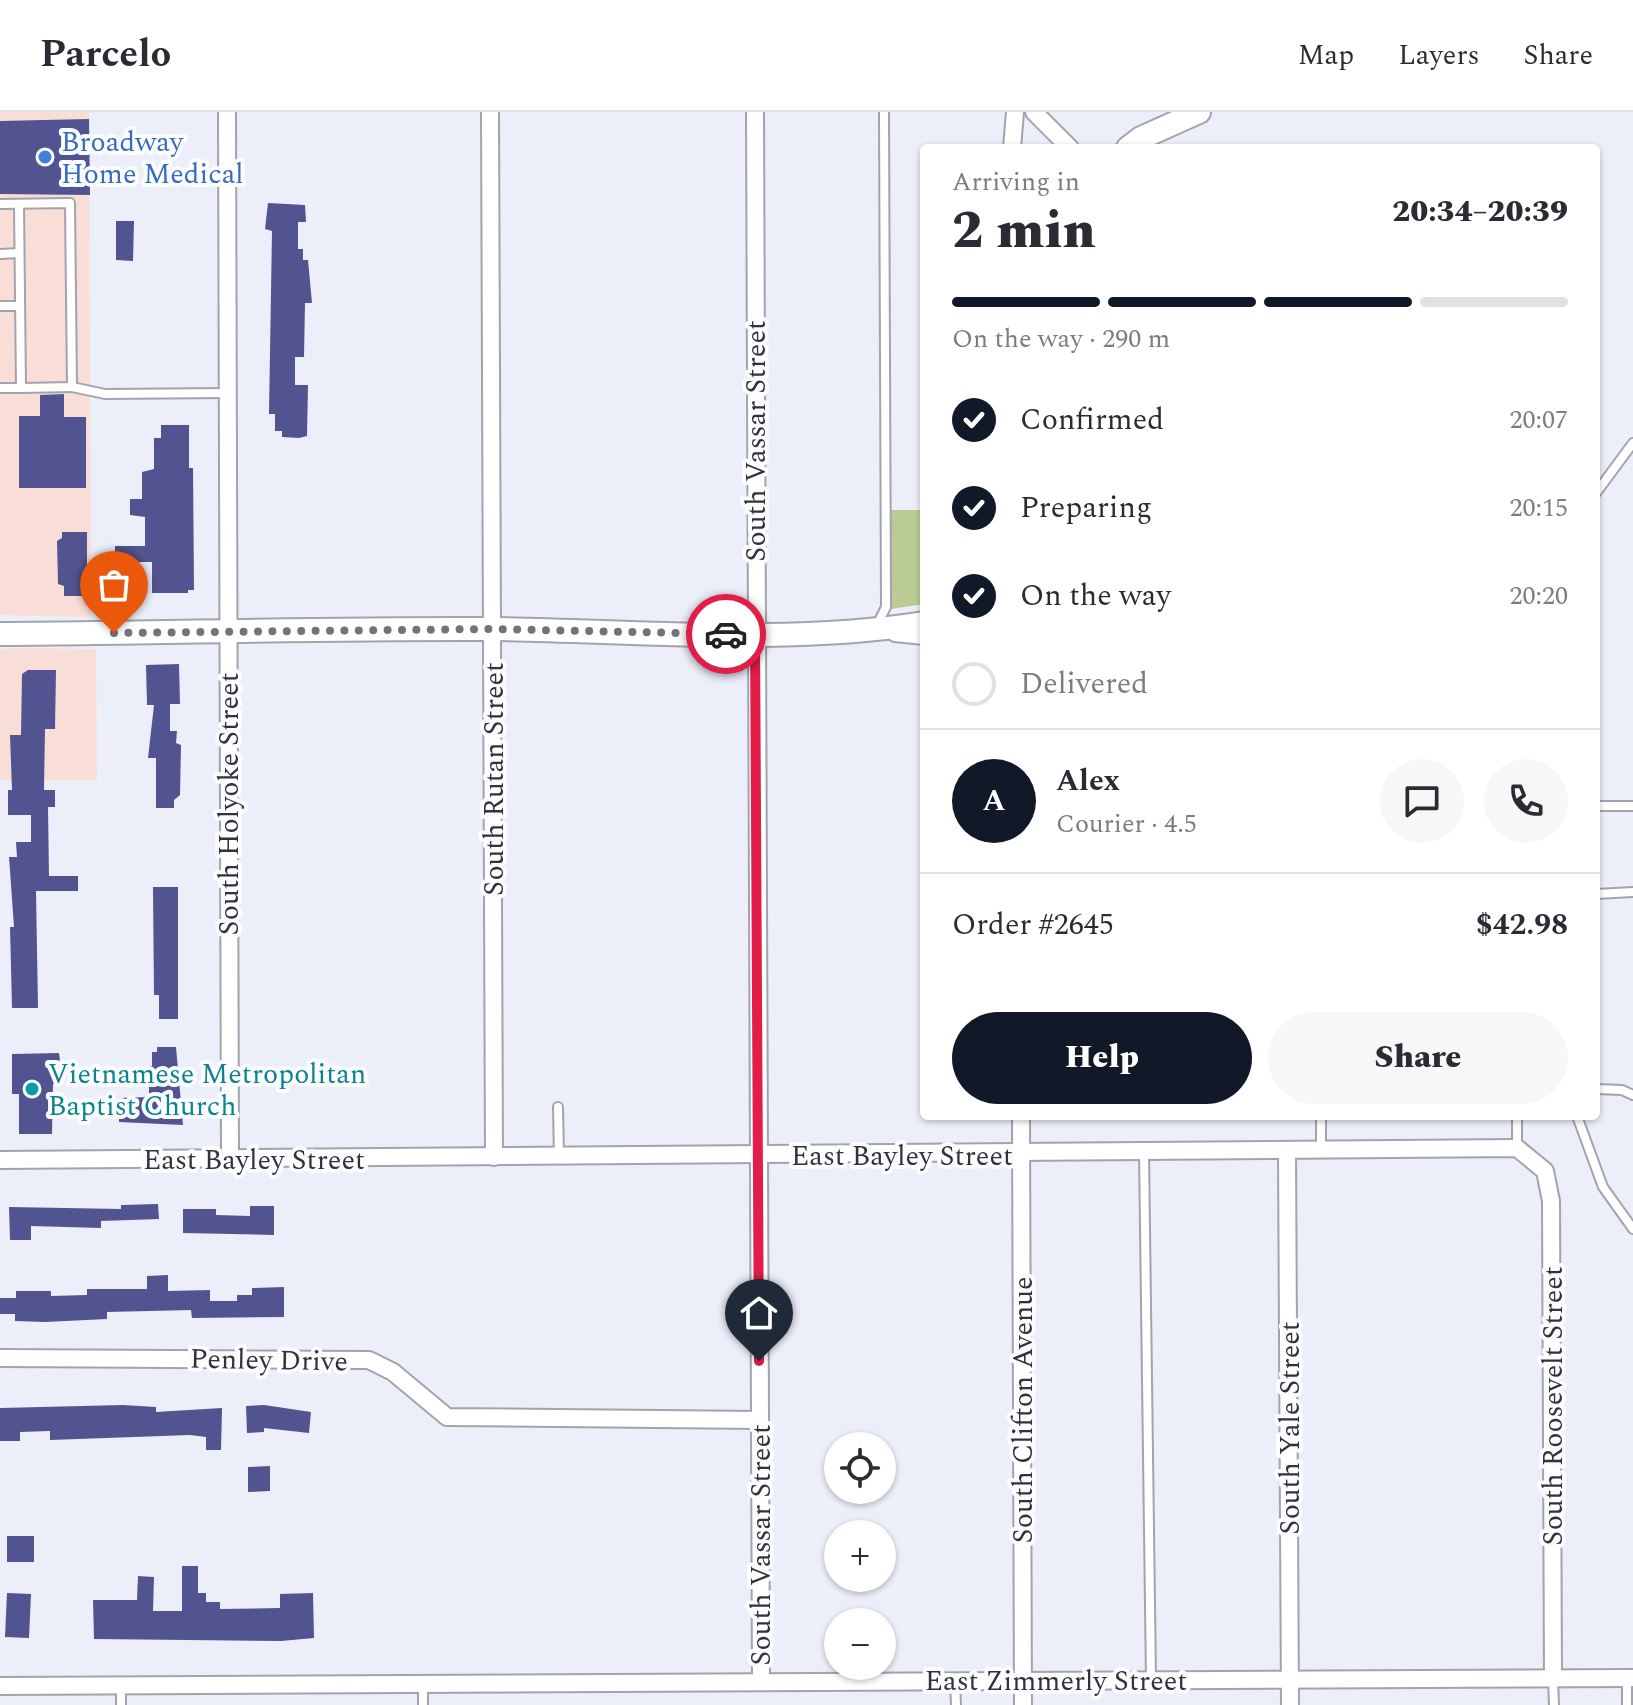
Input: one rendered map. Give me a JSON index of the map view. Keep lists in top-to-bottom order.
{
  "streets": {
    "street": [
      "South Vassar Street",
      "South Rutan Street",
      "South Holyoke Street",
      "East Bayley Street",
      "Penley Drive",
      "South Roosevelt Street",
      "South Clifton Avenue",
      "South Yale Street",
      "East Zimmerly Street"
    ]
  },
  "crossings": [
    ["South Vassar Street", "East Bayley Street"],
    ["South Vassar Street", "Penley Drive"],
    ["South Vassar Street", "East Zimmerly Street"],
    ["South Rutan Street", "East Bayley Street"],
    ["South Holyoke Street", "East Bayley Street"],
    ["East Bayley Street", "South Roosevelt Street"],
    ["East Bayley Street", "South Clifton Avenue"],
    ["East Bayley Street", "South Yale Street"],
    ["South Roosevelt Street", "East Zimmerly Street"],
    ["South Clifton Avenue", "East Zimmerly Street"],
    ["South Yale Street", "East Zimmerly Street"]
  ],
  "places": ["Broadway Home Medical", "Vietnamese Metropolitan Baptist Church"],
  "page": {
    "header": "Parcelo",
    "nav": ["Map", "Layers", "Share"],
    "heading": ["2 min", "Arriving in", "20:34–20:39"],
    "panel": [
      "Alex",
      "Courier · 4.5",
      "Order #2645",
      "$42.98"
    ],
    "bar": "On the way · 290 m",
    "list": [
      ["Confirmed", "20:07"],
      ["Preparing", "20:15"],
      ["On the way", "20:20"],
      "Delivered"
    ],
    "round": "A",
    "buttons": ["Help", "Share"],
    "map_buttons": ["+", "−"]
  }
}
